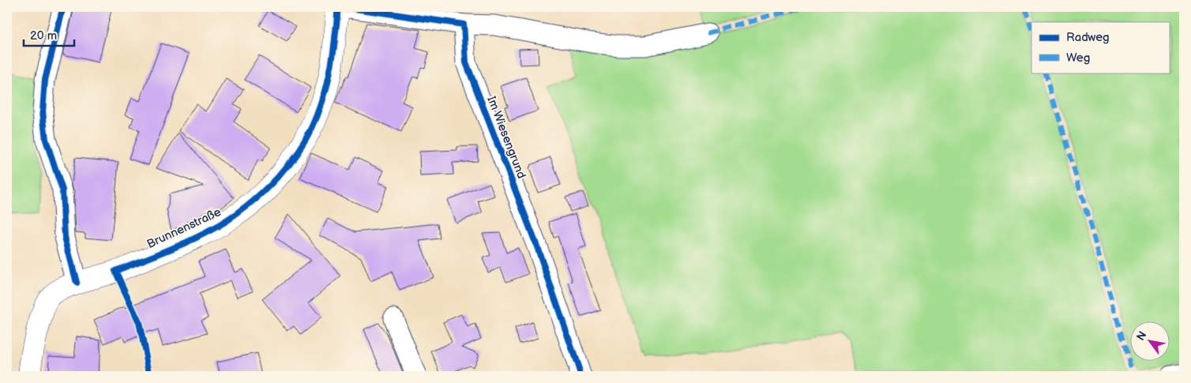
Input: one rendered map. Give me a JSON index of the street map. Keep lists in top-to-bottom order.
{
  "streets": {
    "street": ["Im Wiesengrund", "Brunnenstraße"]
  },
  "legend": ["Radweg", "Weg"],
  "scale_bar": "20 m",
  "north": "top left"
}
